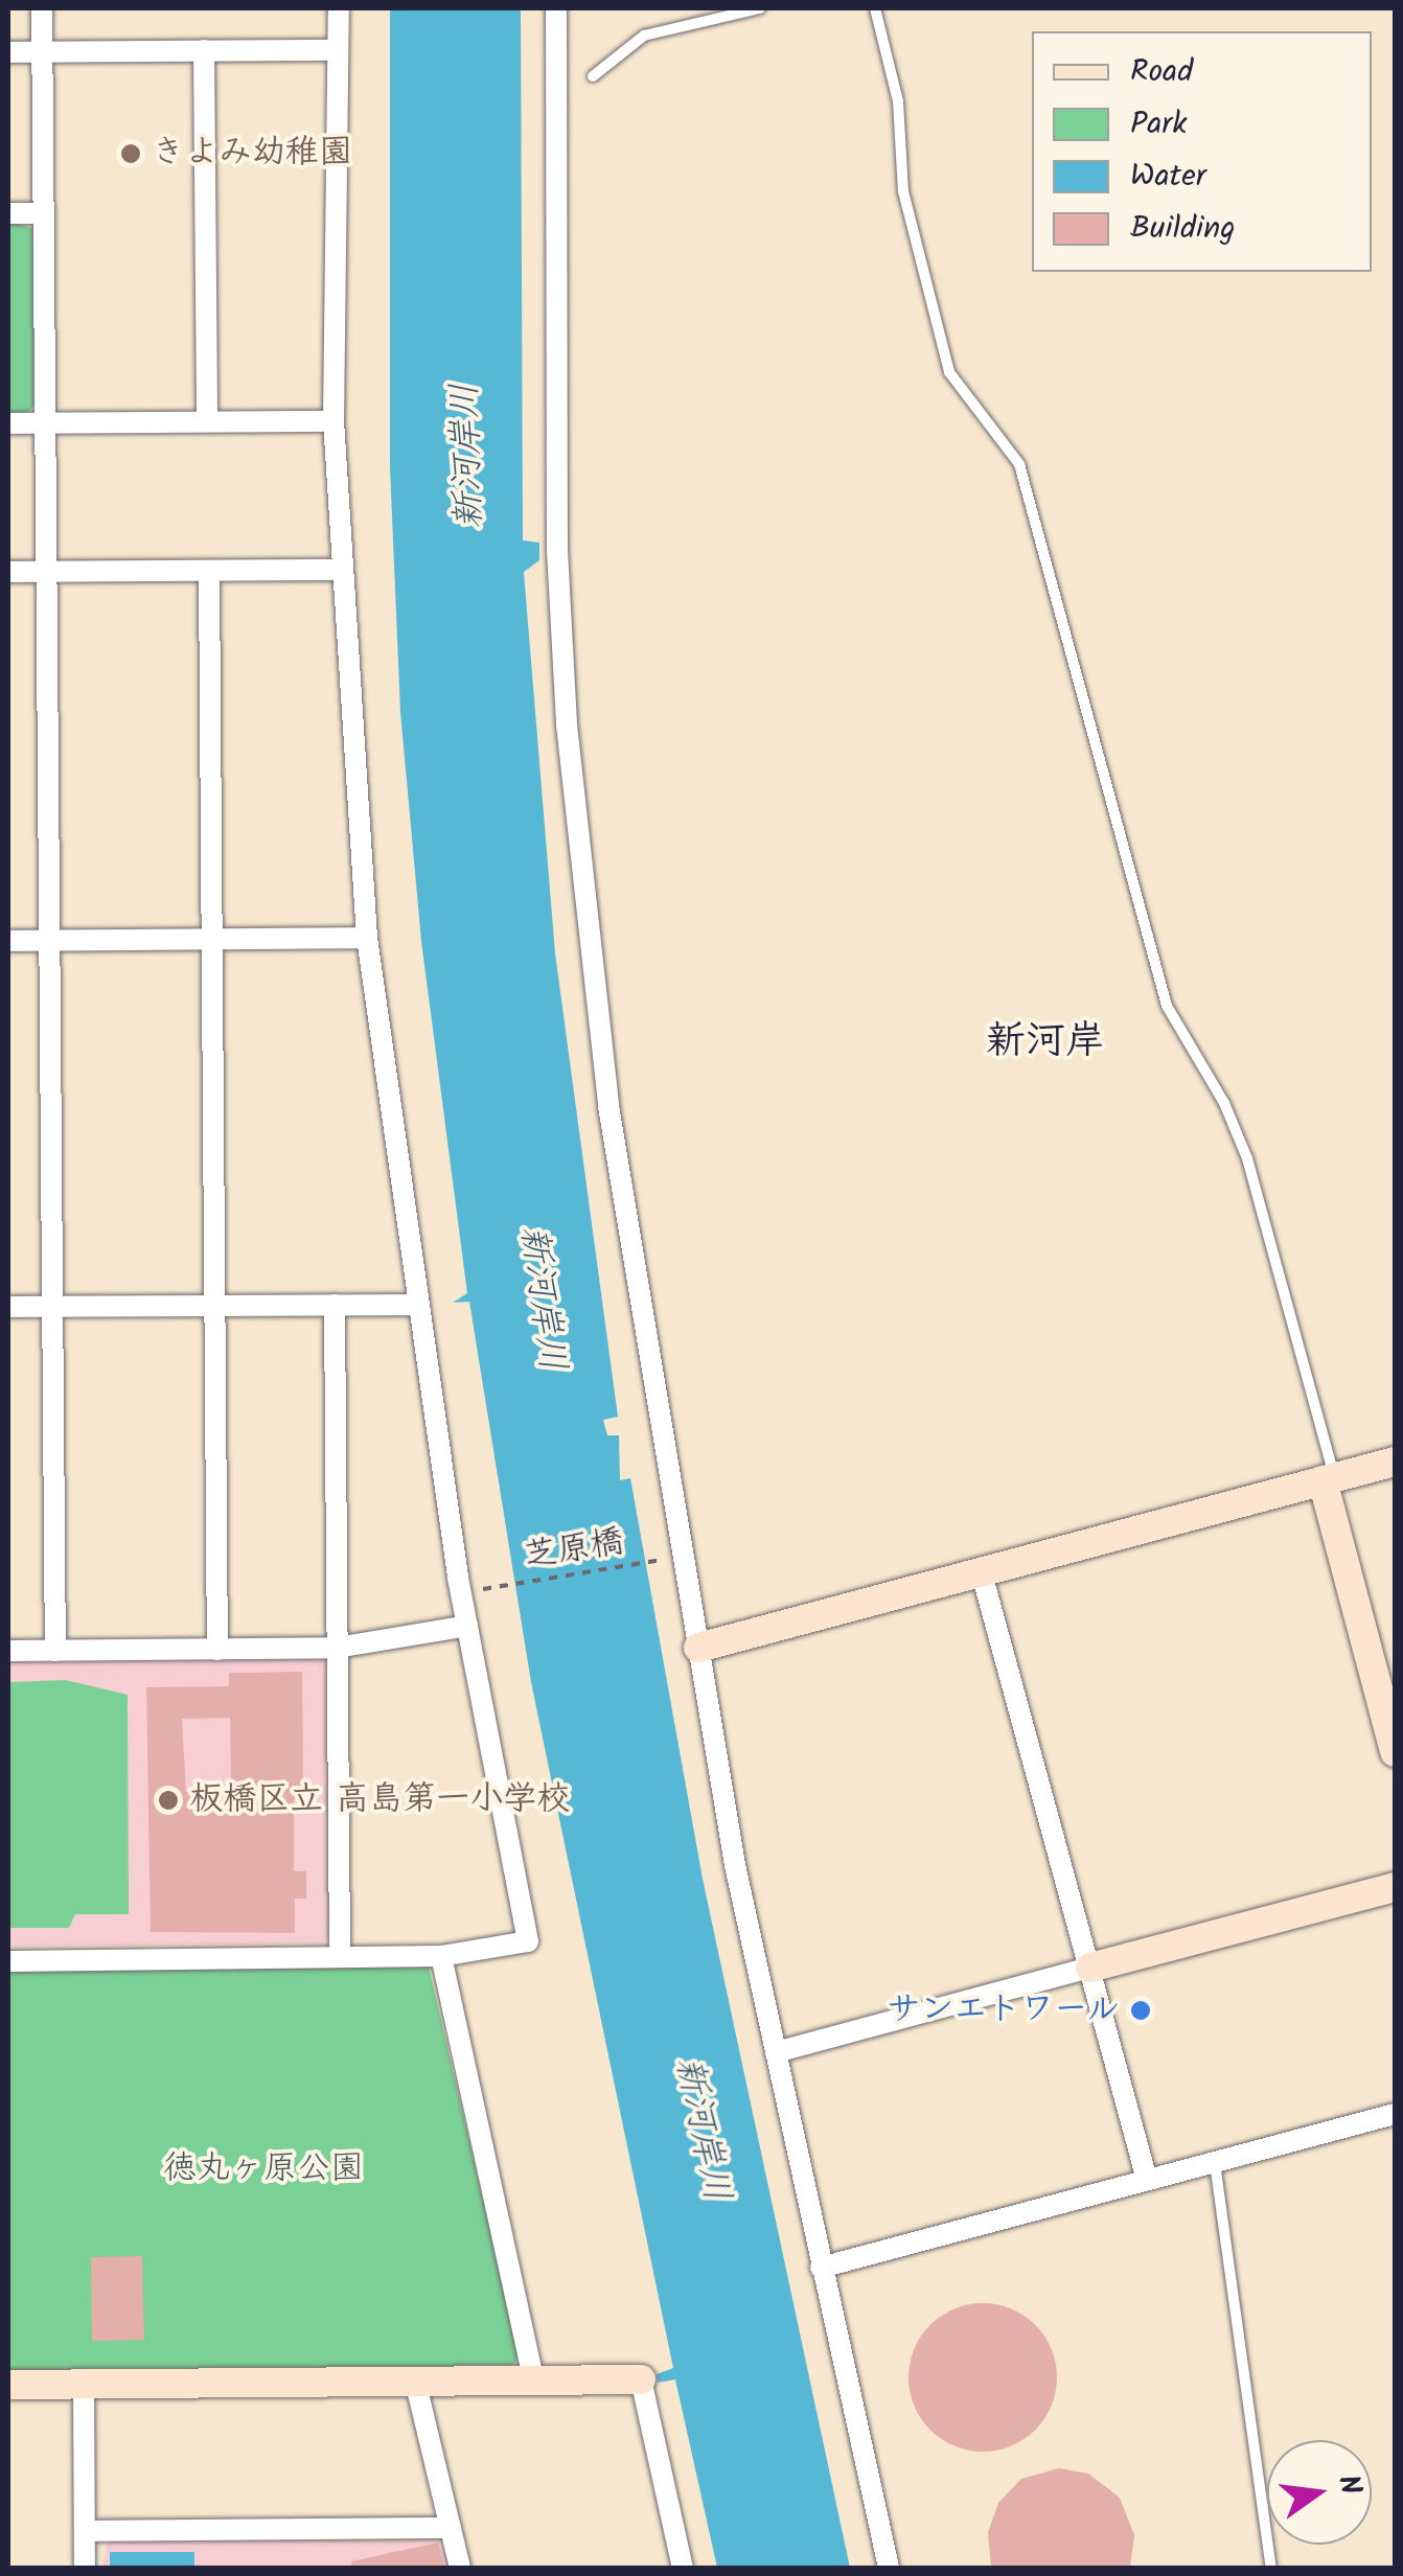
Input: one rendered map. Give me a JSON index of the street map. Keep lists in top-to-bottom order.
{
  "streets": {
    "path": ["芝原橋"]
  },
  "districts": ["新河岸"],
  "water": ["新河岸川"],
  "parks": ["徳丸ヶ原公園"],
  "places": ["きよみ幼稚園", "板橋区立 高島第一小学校", "サンエトワール"],
  "legend": [
    "Road",
    "Park",
    "Water",
    "Building"
  ],
  "north": "right"
}
